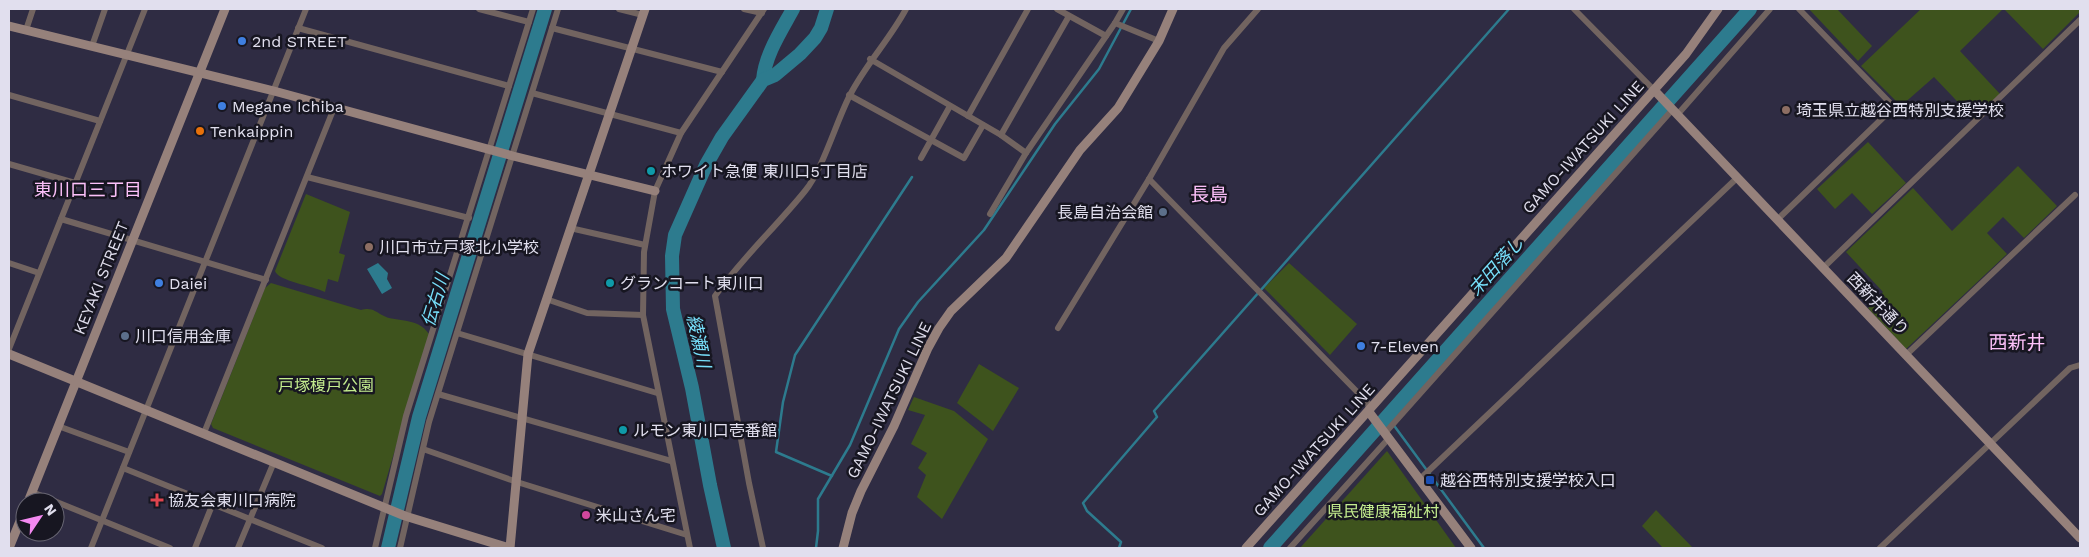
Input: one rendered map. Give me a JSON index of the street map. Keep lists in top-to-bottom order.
{
  "streets": {
    "street": ["GAMO-IWATSUKI LINE", "KEYAKI STREET", "西新井通り"]
  },
  "crossings": [
    ["GAMO-IWATSUKI LINE", "西新井通り"]
  ],
  "districts": ["東川口三丁目", "長島", "西新井"],
  "water": ["末田落し", "伝右川", "綾瀬川"],
  "parks": ["戸塚榎戸公園", "県民健康福祉村"],
  "places": {
    "other": [
      "2nd STREET",
      "Megane Ichiba",
      "埼玉県立越谷西特別支援学校",
      "Tenkaippin",
      "ホワイト急便 東川口5丁目店",
      "長島自治会館",
      "川口市立戸塚北小学校",
      "Daiei",
      "グランコート東川口",
      "川口信用金庫",
      "7-Eleven",
      "ルモン東川口壱番館",
      "米山さん宅"
    ],
    "transit": ["越谷西特別支援学校入口"],
    "health": ["協友会東川口病院"]
  },
  "north": "top right"
}
